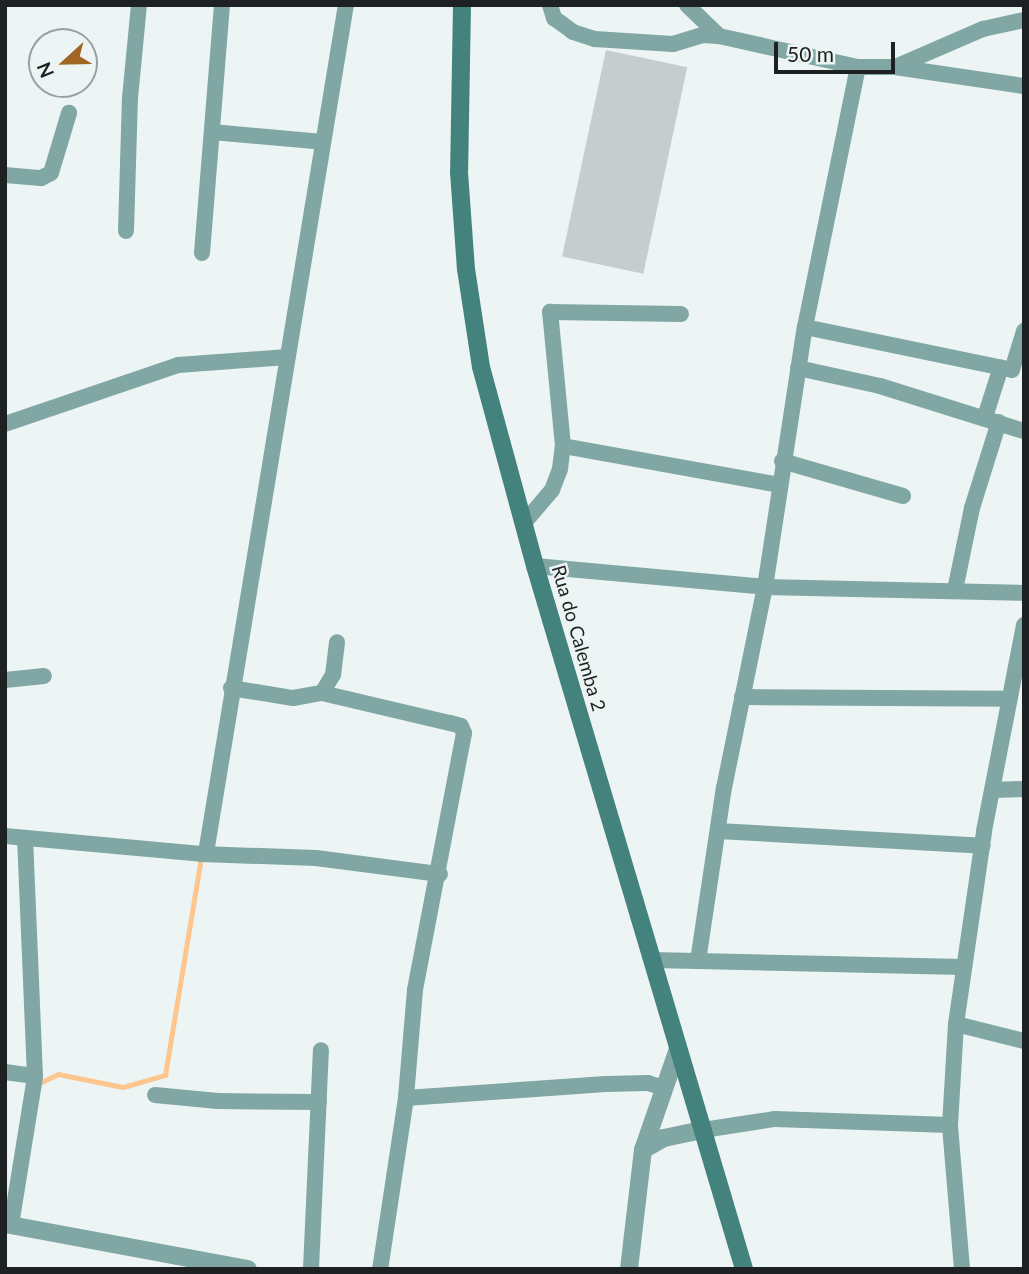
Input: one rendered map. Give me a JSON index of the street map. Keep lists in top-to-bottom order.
{
  "streets": {
    "main road": ["Rua do Calemba 2"]
  },
  "scale_bar": "50 m",
  "north": "left"
}
